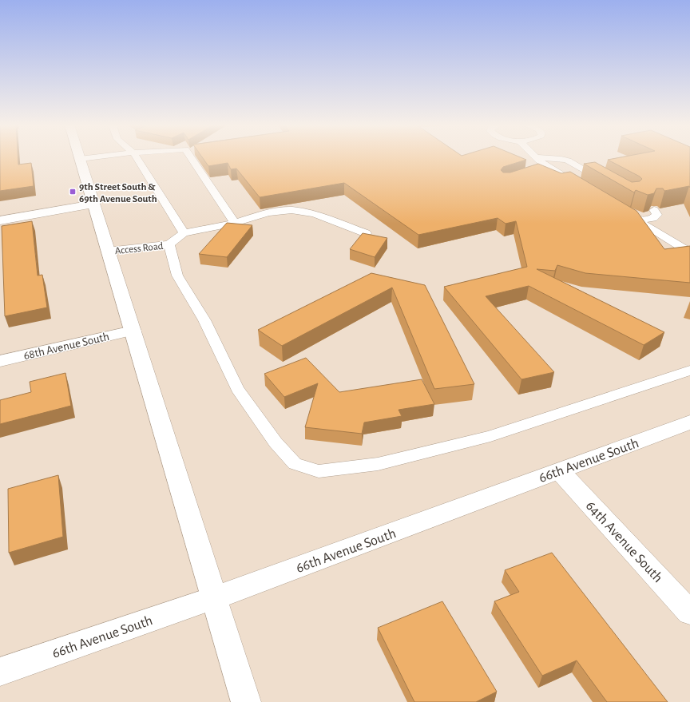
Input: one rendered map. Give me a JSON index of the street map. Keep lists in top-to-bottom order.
{
  "streets": {
    "street": ["68th Avenue South", "66th Avenue South", "64th Avenue South"],
    "lane": ["Access Road"]
  },
  "crossings": [
    ["66th Avenue South", "64th Avenue South"]
  ],
  "places": {
    "transit": ["9th Street South & 69th Avenue South"]
  }
}
